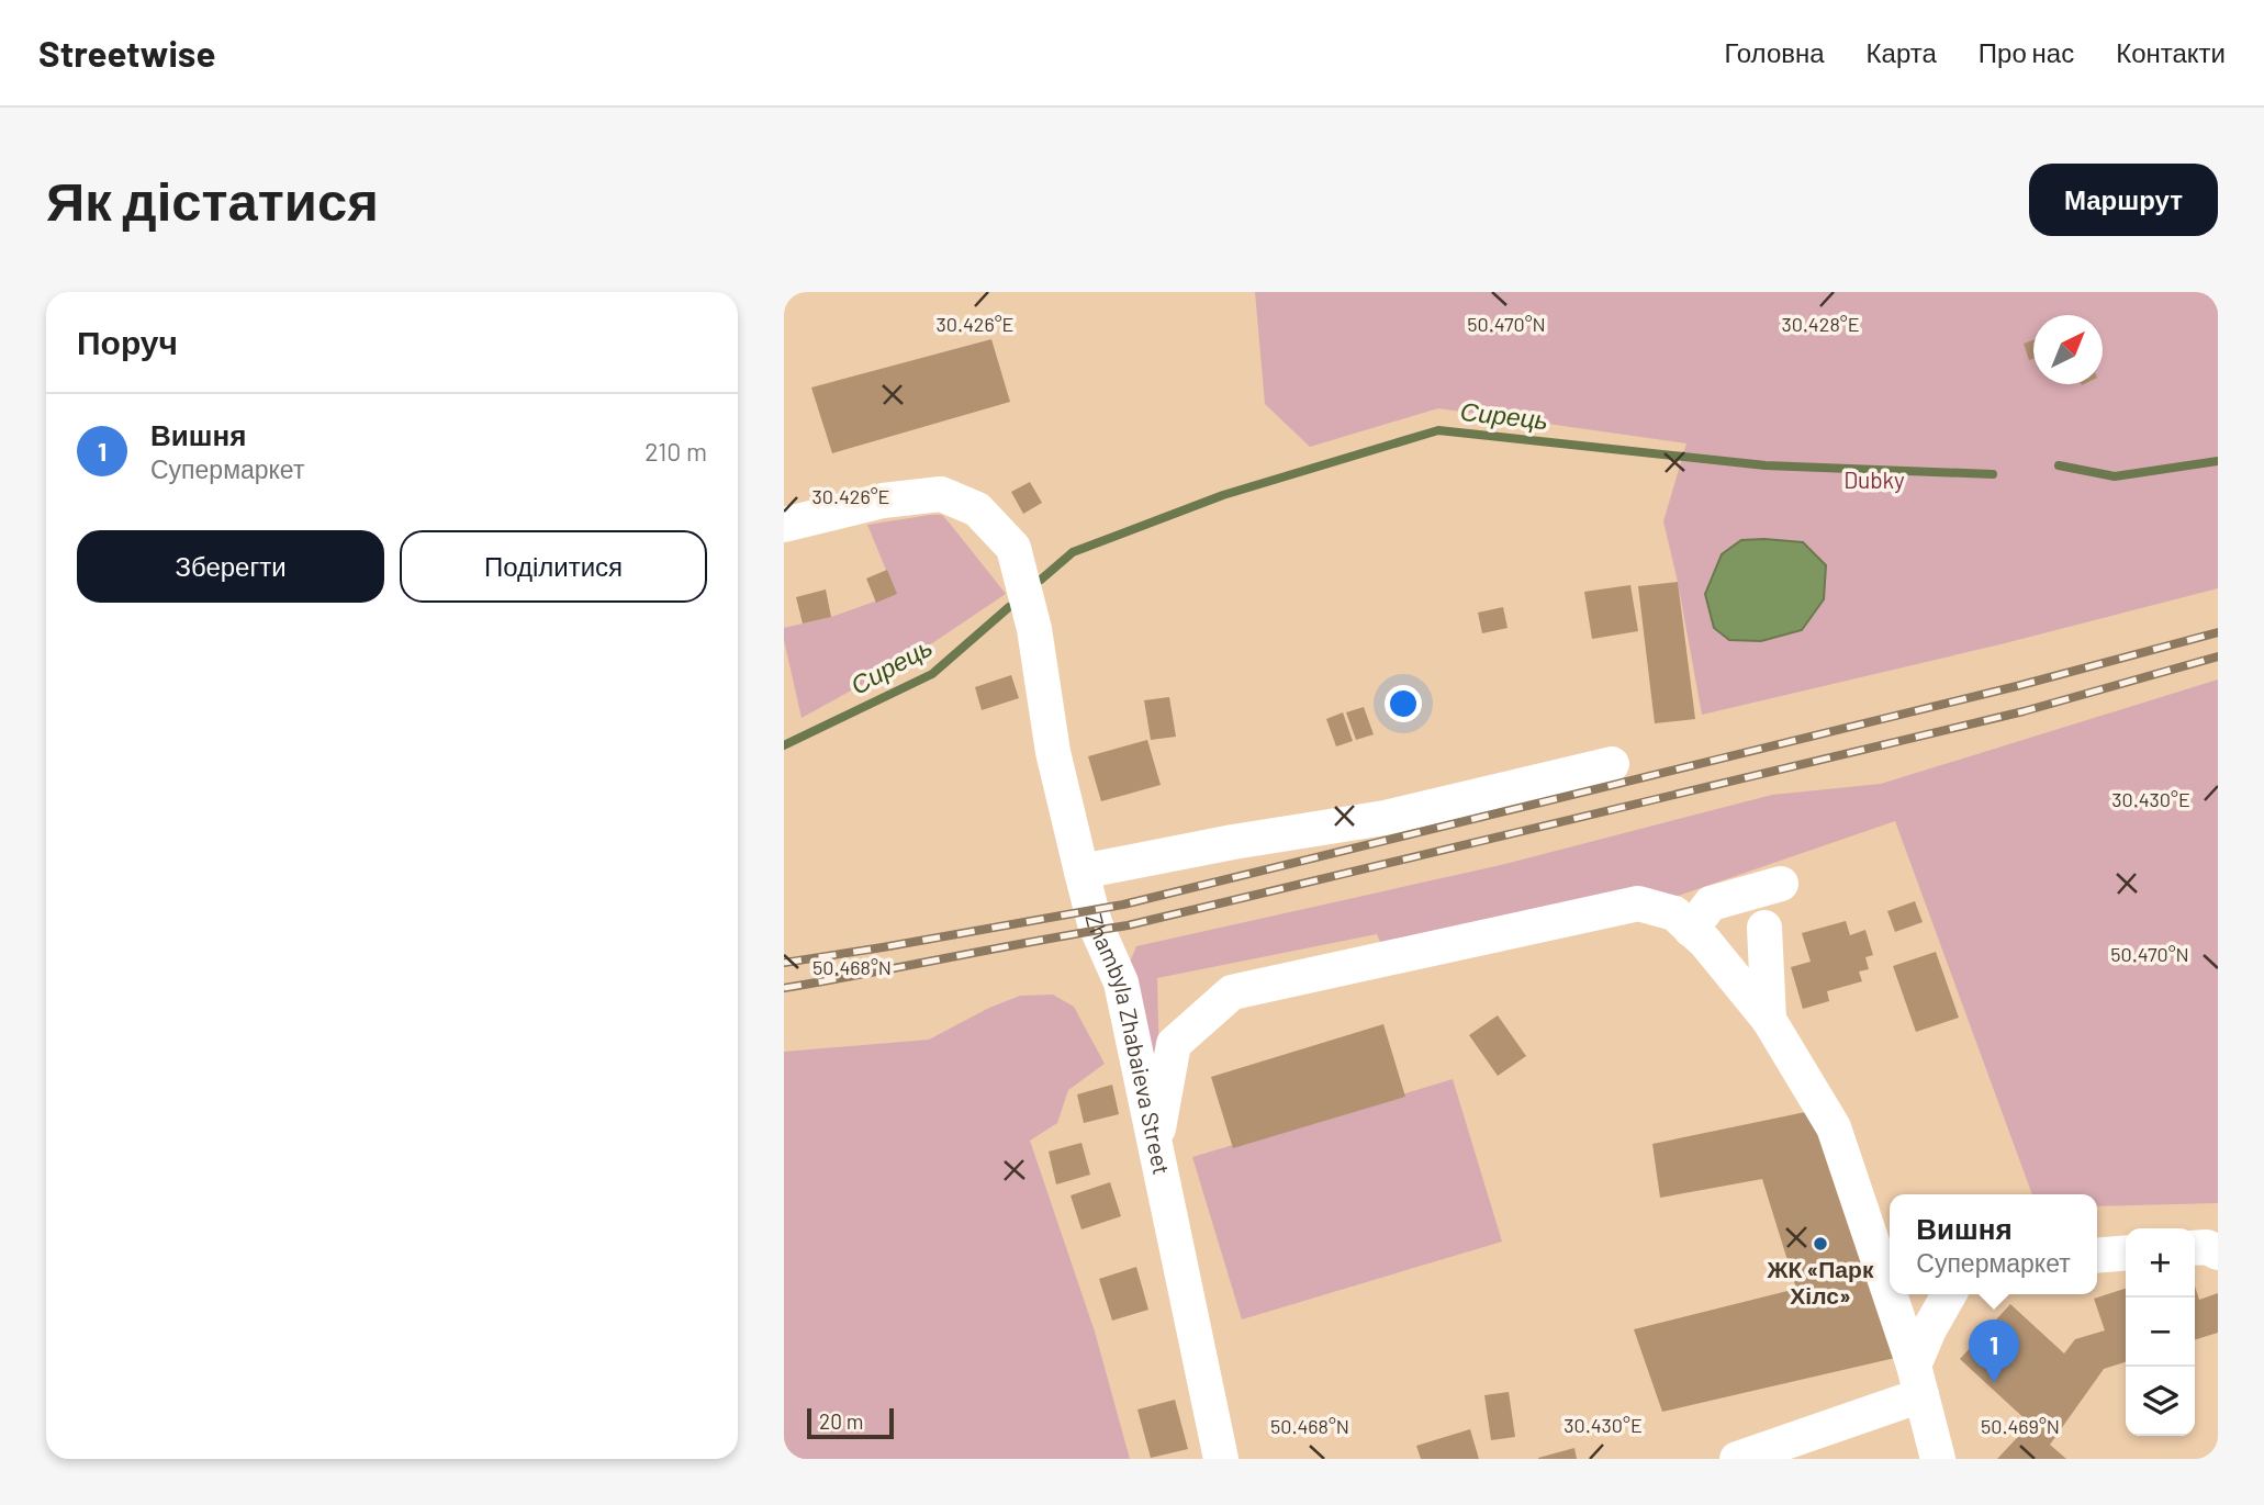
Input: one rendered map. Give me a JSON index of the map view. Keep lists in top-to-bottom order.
{
  "streets": {
    "street": ["Zhambyla Zhabaieva Street"]
  },
  "water": ["Сирець"],
  "parks": ["Dubky"],
  "places": ["ЖК «Парк Хілс»"],
  "scale_bar": "20 m",
  "north": "top right",
  "page": {
    "header": "Streetwise",
    "nav": [
      "Головна",
      "Карта",
      "Про нас",
      "Контакти"
    ],
    "buttons": [
      "Маршрут",
      ["Зберегти", "Поділитися"]
    ],
    "title": "Як дістатися",
    "heading": "Поруч",
    "list": [
      {
        "mark": "1",
        "name": "Вишня",
        "note": "Супермаркет",
        "value": "210 m"
      }
    ],
    "popup": ["Вишня", "Супермаркет"],
    "map_buttons": ["+", "−"],
    "pins": "1",
    "scale": "20 m"
  },
  "coordinates": [
    "50.470°N",
    "30.426°E",
    "30.428°E",
    "30.430°E",
    "50.468°N",
    "50.469°N"
  ]
}
